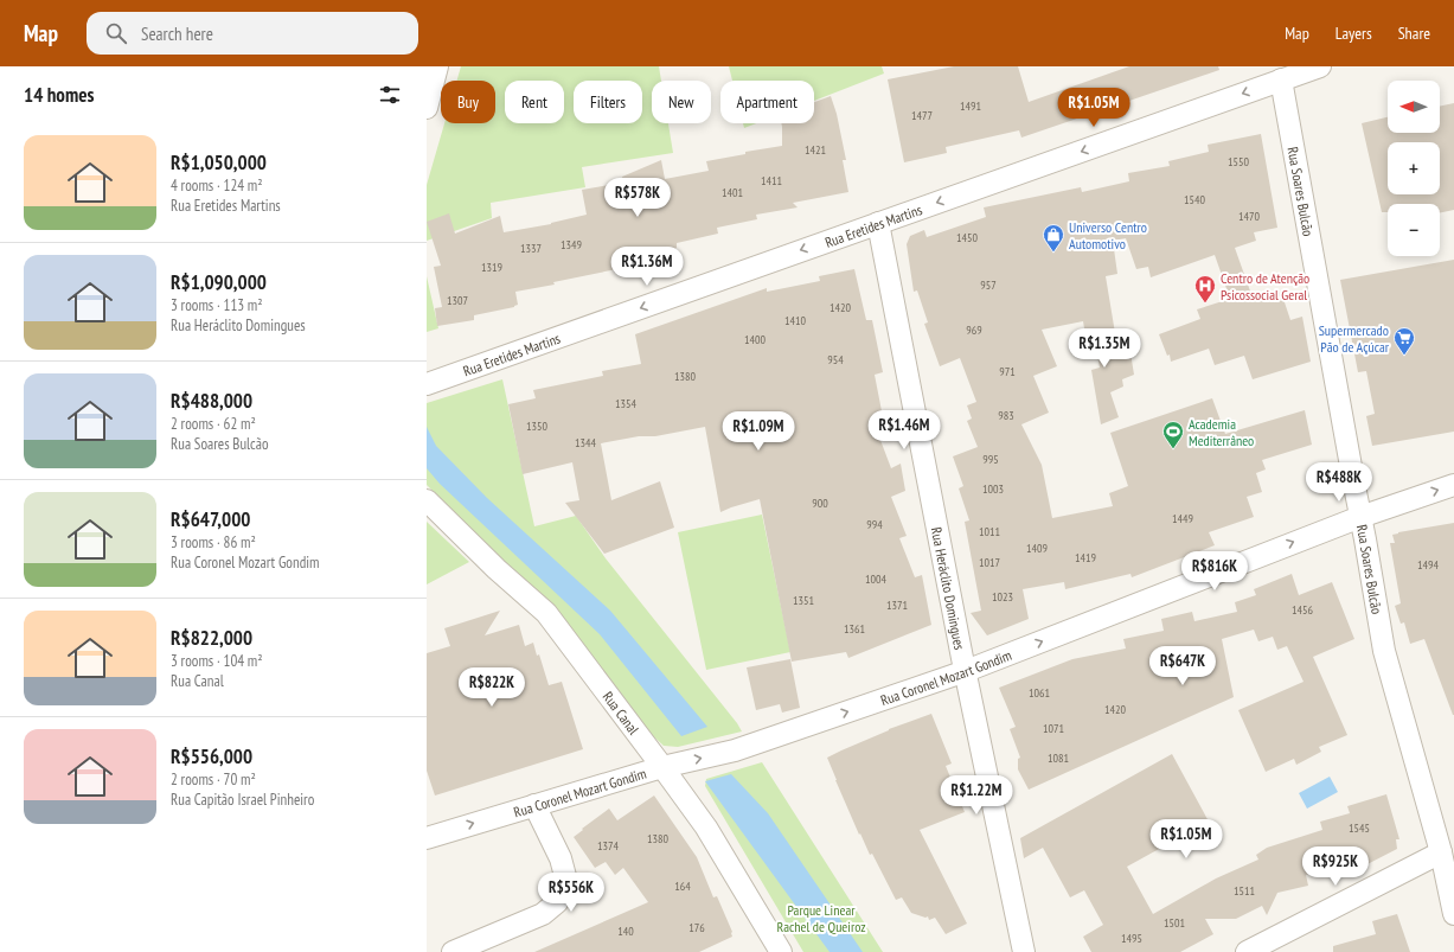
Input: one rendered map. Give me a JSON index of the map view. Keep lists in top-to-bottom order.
{
  "streets": {
    "street": [
      "Rua Soares Bulcão",
      "Rua Eretides Martins",
      "Rua Heráclito Domingues",
      "Rua Coronel Mozart Gondim",
      "Rua Canal"
    ]
  },
  "crossings": [
    ["Rua Soares Bulcão", "Rua Eretides Martins"],
    ["Rua Soares Bulcão", "Rua Coronel Mozart Gondim"],
    ["Rua Eretides Martins", "Rua Heráclito Domingues"],
    ["Rua Heráclito Domingues", "Rua Coronel Mozart Gondim"],
    ["Rua Coronel Mozart Gondim", "Rua Canal"]
  ],
  "one_way": ["Rua Eretides Martins", "Rua Coronel Mozart Gondim"],
  "parks": ["Parque Linear Rachel de Queiroz"],
  "places": {
    "shop": ["Universo Centro Automotivo"],
    "hospital": ["Centro de Atenção Psicossocial Geral"],
    "supermarket": ["Supermercado Pão de Açúcar"],
    "sports": ["Academia Mediterrâneo"]
  },
  "house_numbers": [
    "1491",
    "1477",
    "1421",
    "1550",
    "1411",
    "1401",
    "1540",
    "1470",
    "1450",
    "1349",
    "1337",
    "1319",
    "957",
    "1307",
    "1420",
    "1410",
    "969",
    "1400",
    "954",
    "971",
    "1380",
    "1354",
    "983",
    "1350",
    "1344",
    "995",
    "1003",
    "900",
    "1449",
    "994",
    "1011",
    "1409",
    "1419",
    "1017",
    "1494",
    "1004",
    "1023",
    "1351",
    "1371",
    "1456",
    "1361",
    "1061",
    "1420",
    "1071",
    "1081",
    "1545",
    "1380",
    "1374",
    "164",
    "1511",
    "1501",
    "176",
    "140",
    "1495"
  ],
  "north": "left",
  "page": {
    "header": "Map",
    "search": "Search here",
    "nav": ["Map", "Layers", "Share"],
    "heading": "14 homes",
    "map_buttons": ["+", "−"],
    "chip": [
      "Buy",
      "Rent",
      "Filters",
      "New",
      "Apartment"
    ],
    "price": [
      "R$1.05M",
      "R$578K",
      "R$1.36M",
      "R$1.35M",
      "R$1.46M",
      "R$1.09M",
      "R$488K",
      "R$816K",
      "R$647K",
      "R$822K",
      "R$1.22M",
      "R$1.05M",
      "R$925K",
      "R$556K"
    ],
    "list": [
      {
        "name": "R$1,050,000",
        "note": "4 rooms · 124 m² · Rua Eretides Martins"
      },
      {
        "name": "R$1,090,000",
        "note": "3 rooms · 113 m² · Rua Heráclito Domingues"
      },
      {
        "name": "R$488,000",
        "note": "2 rooms · 62 m² · Rua Soares Bulcão"
      },
      {
        "name": "R$647,000",
        "note": "3 rooms · 86 m² · Rua Coronel Mozart Gondim"
      },
      {
        "name": "R$822,000",
        "note": "3 rooms · 104 m² · Rua Canal"
      },
      {
        "name": "R$556,000",
        "note": "2 rooms · 70 m² · Rua Capitão Israel Pinheiro"
      }
    ]
  }
}
